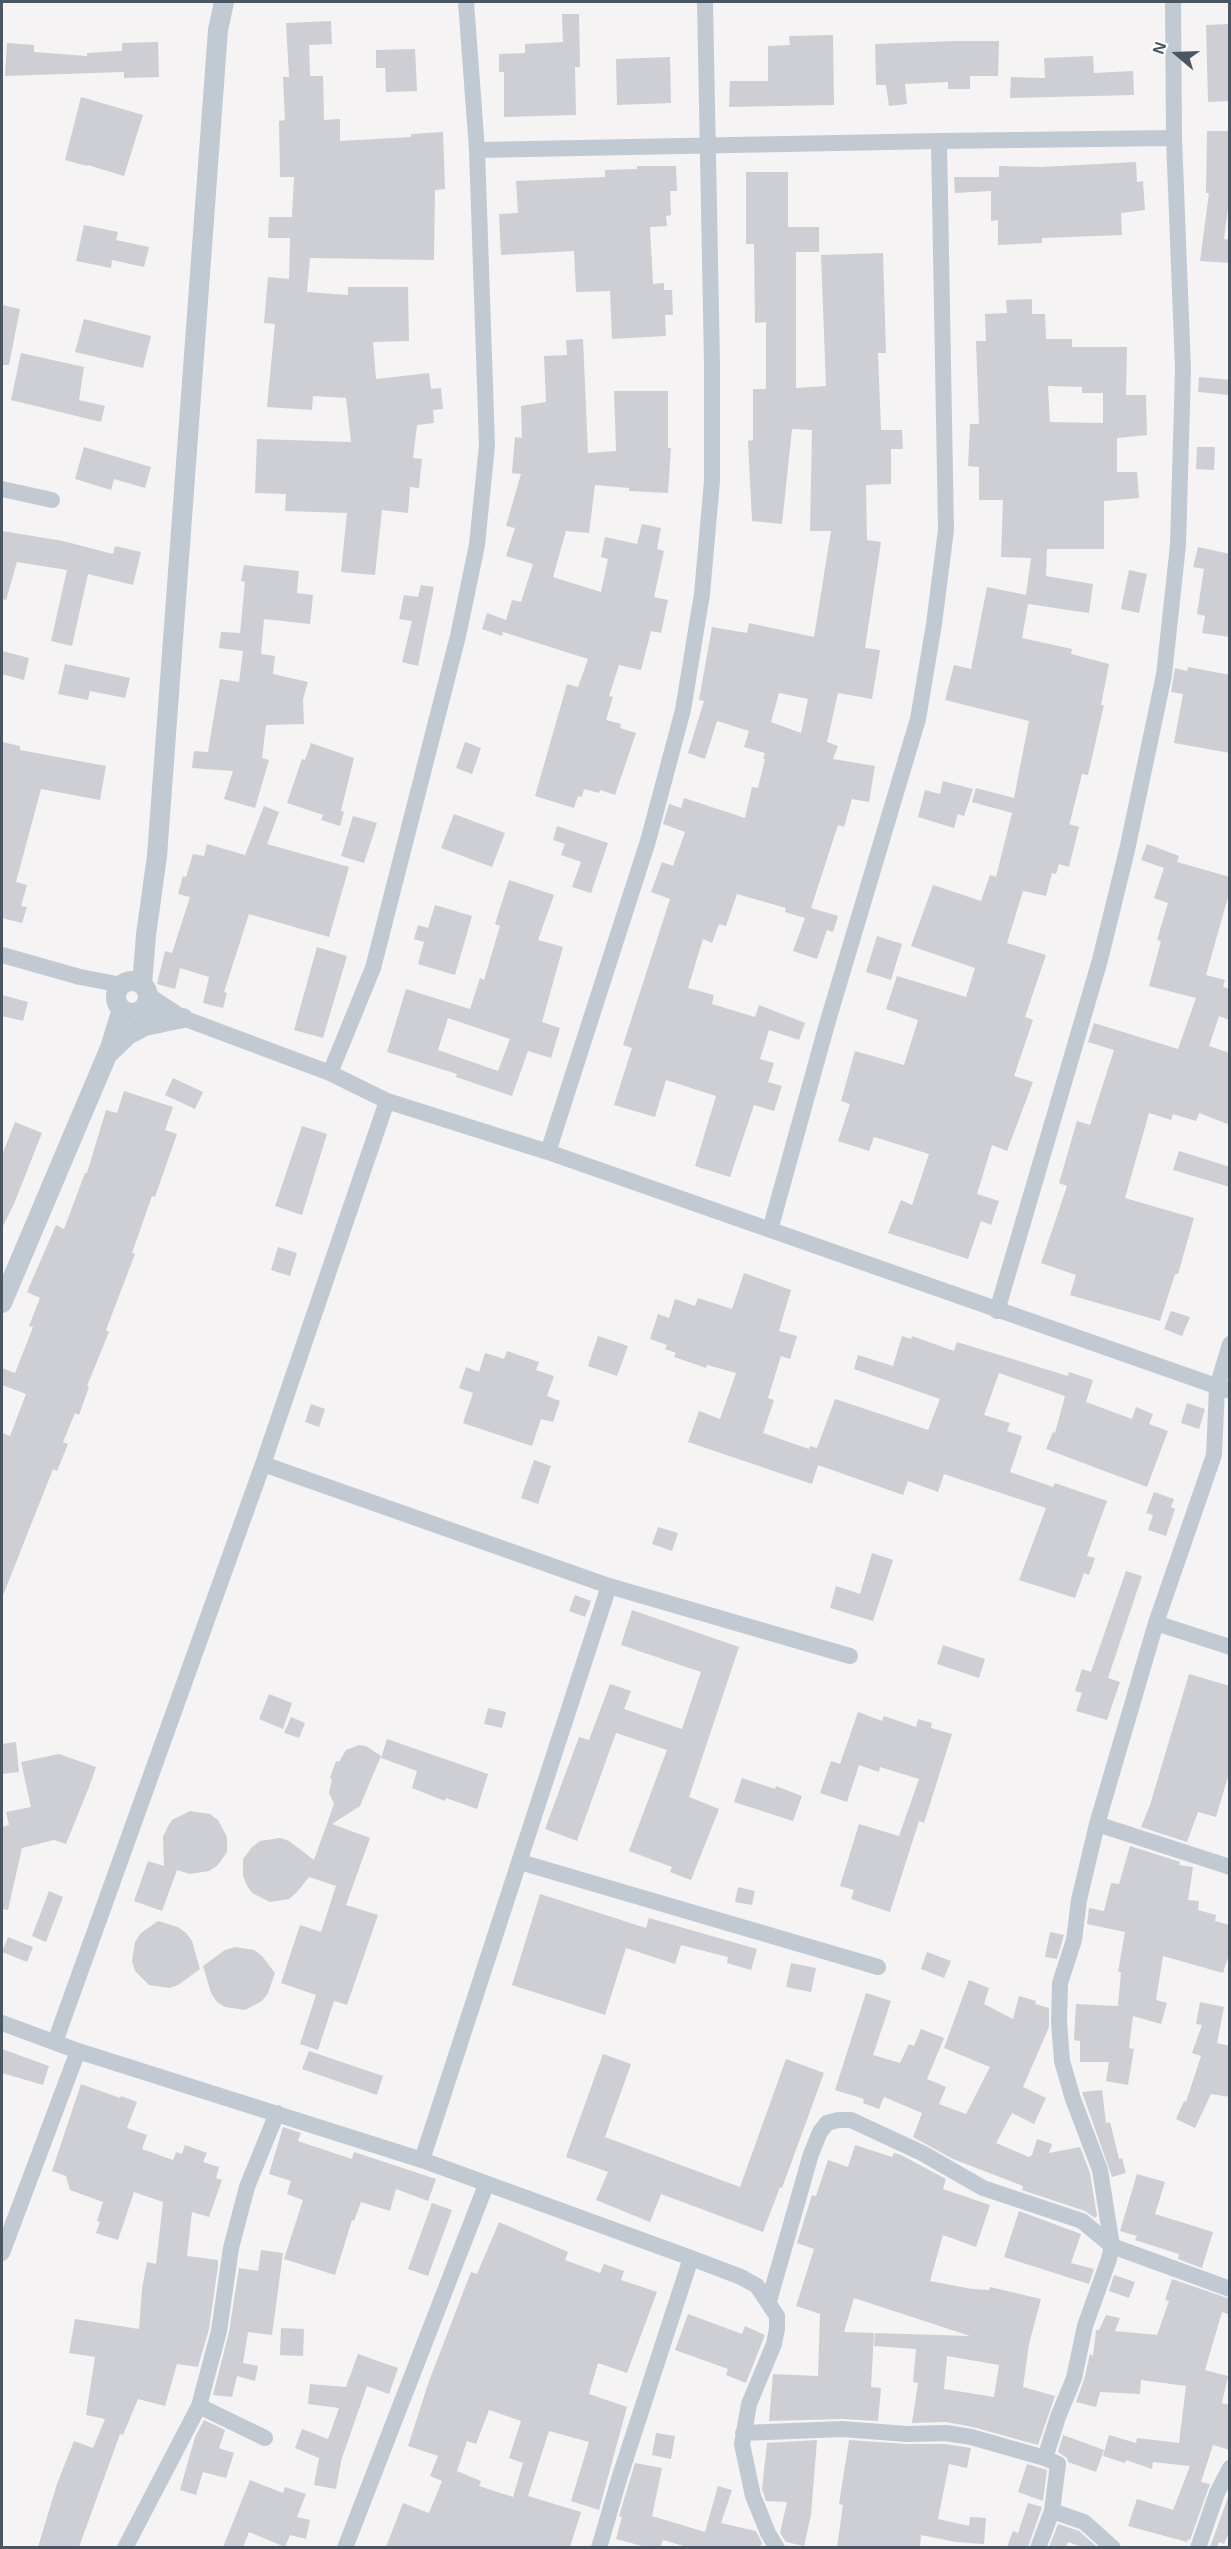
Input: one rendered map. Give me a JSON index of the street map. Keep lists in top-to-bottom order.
{
  "north": "left"
}
